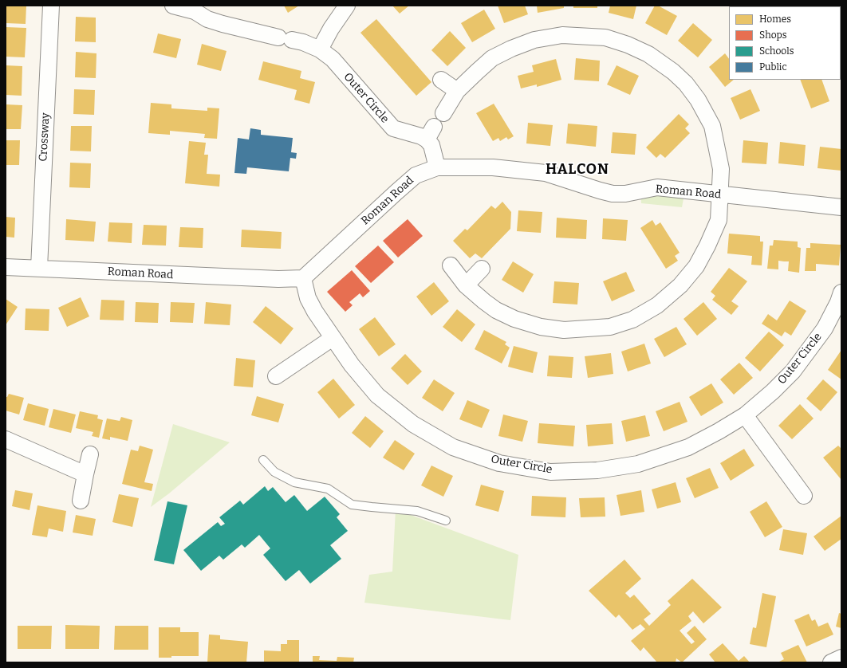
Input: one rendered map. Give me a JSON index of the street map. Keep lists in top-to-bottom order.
{
  "streets": {
    "street": ["Outer Circle", "Crossway", "Roman Road"]
  },
  "crossings": [
    ["Outer Circle", "Roman Road"],
    ["Crossway", "Roman Road"]
  ],
  "districts": ["HALCON"],
  "legend": [
    "Homes",
    "Shops",
    "Schools",
    "Public"
  ]
}
